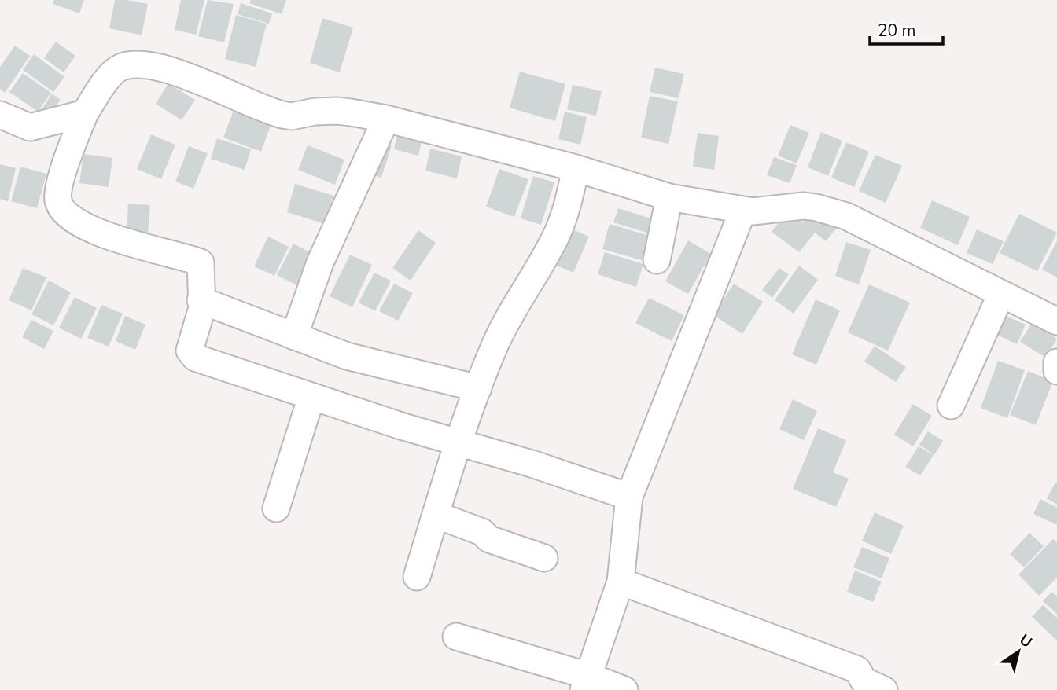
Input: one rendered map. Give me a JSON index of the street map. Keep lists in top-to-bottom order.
{
  "scale_bar": "20 m",
  "north": "top right"
}
